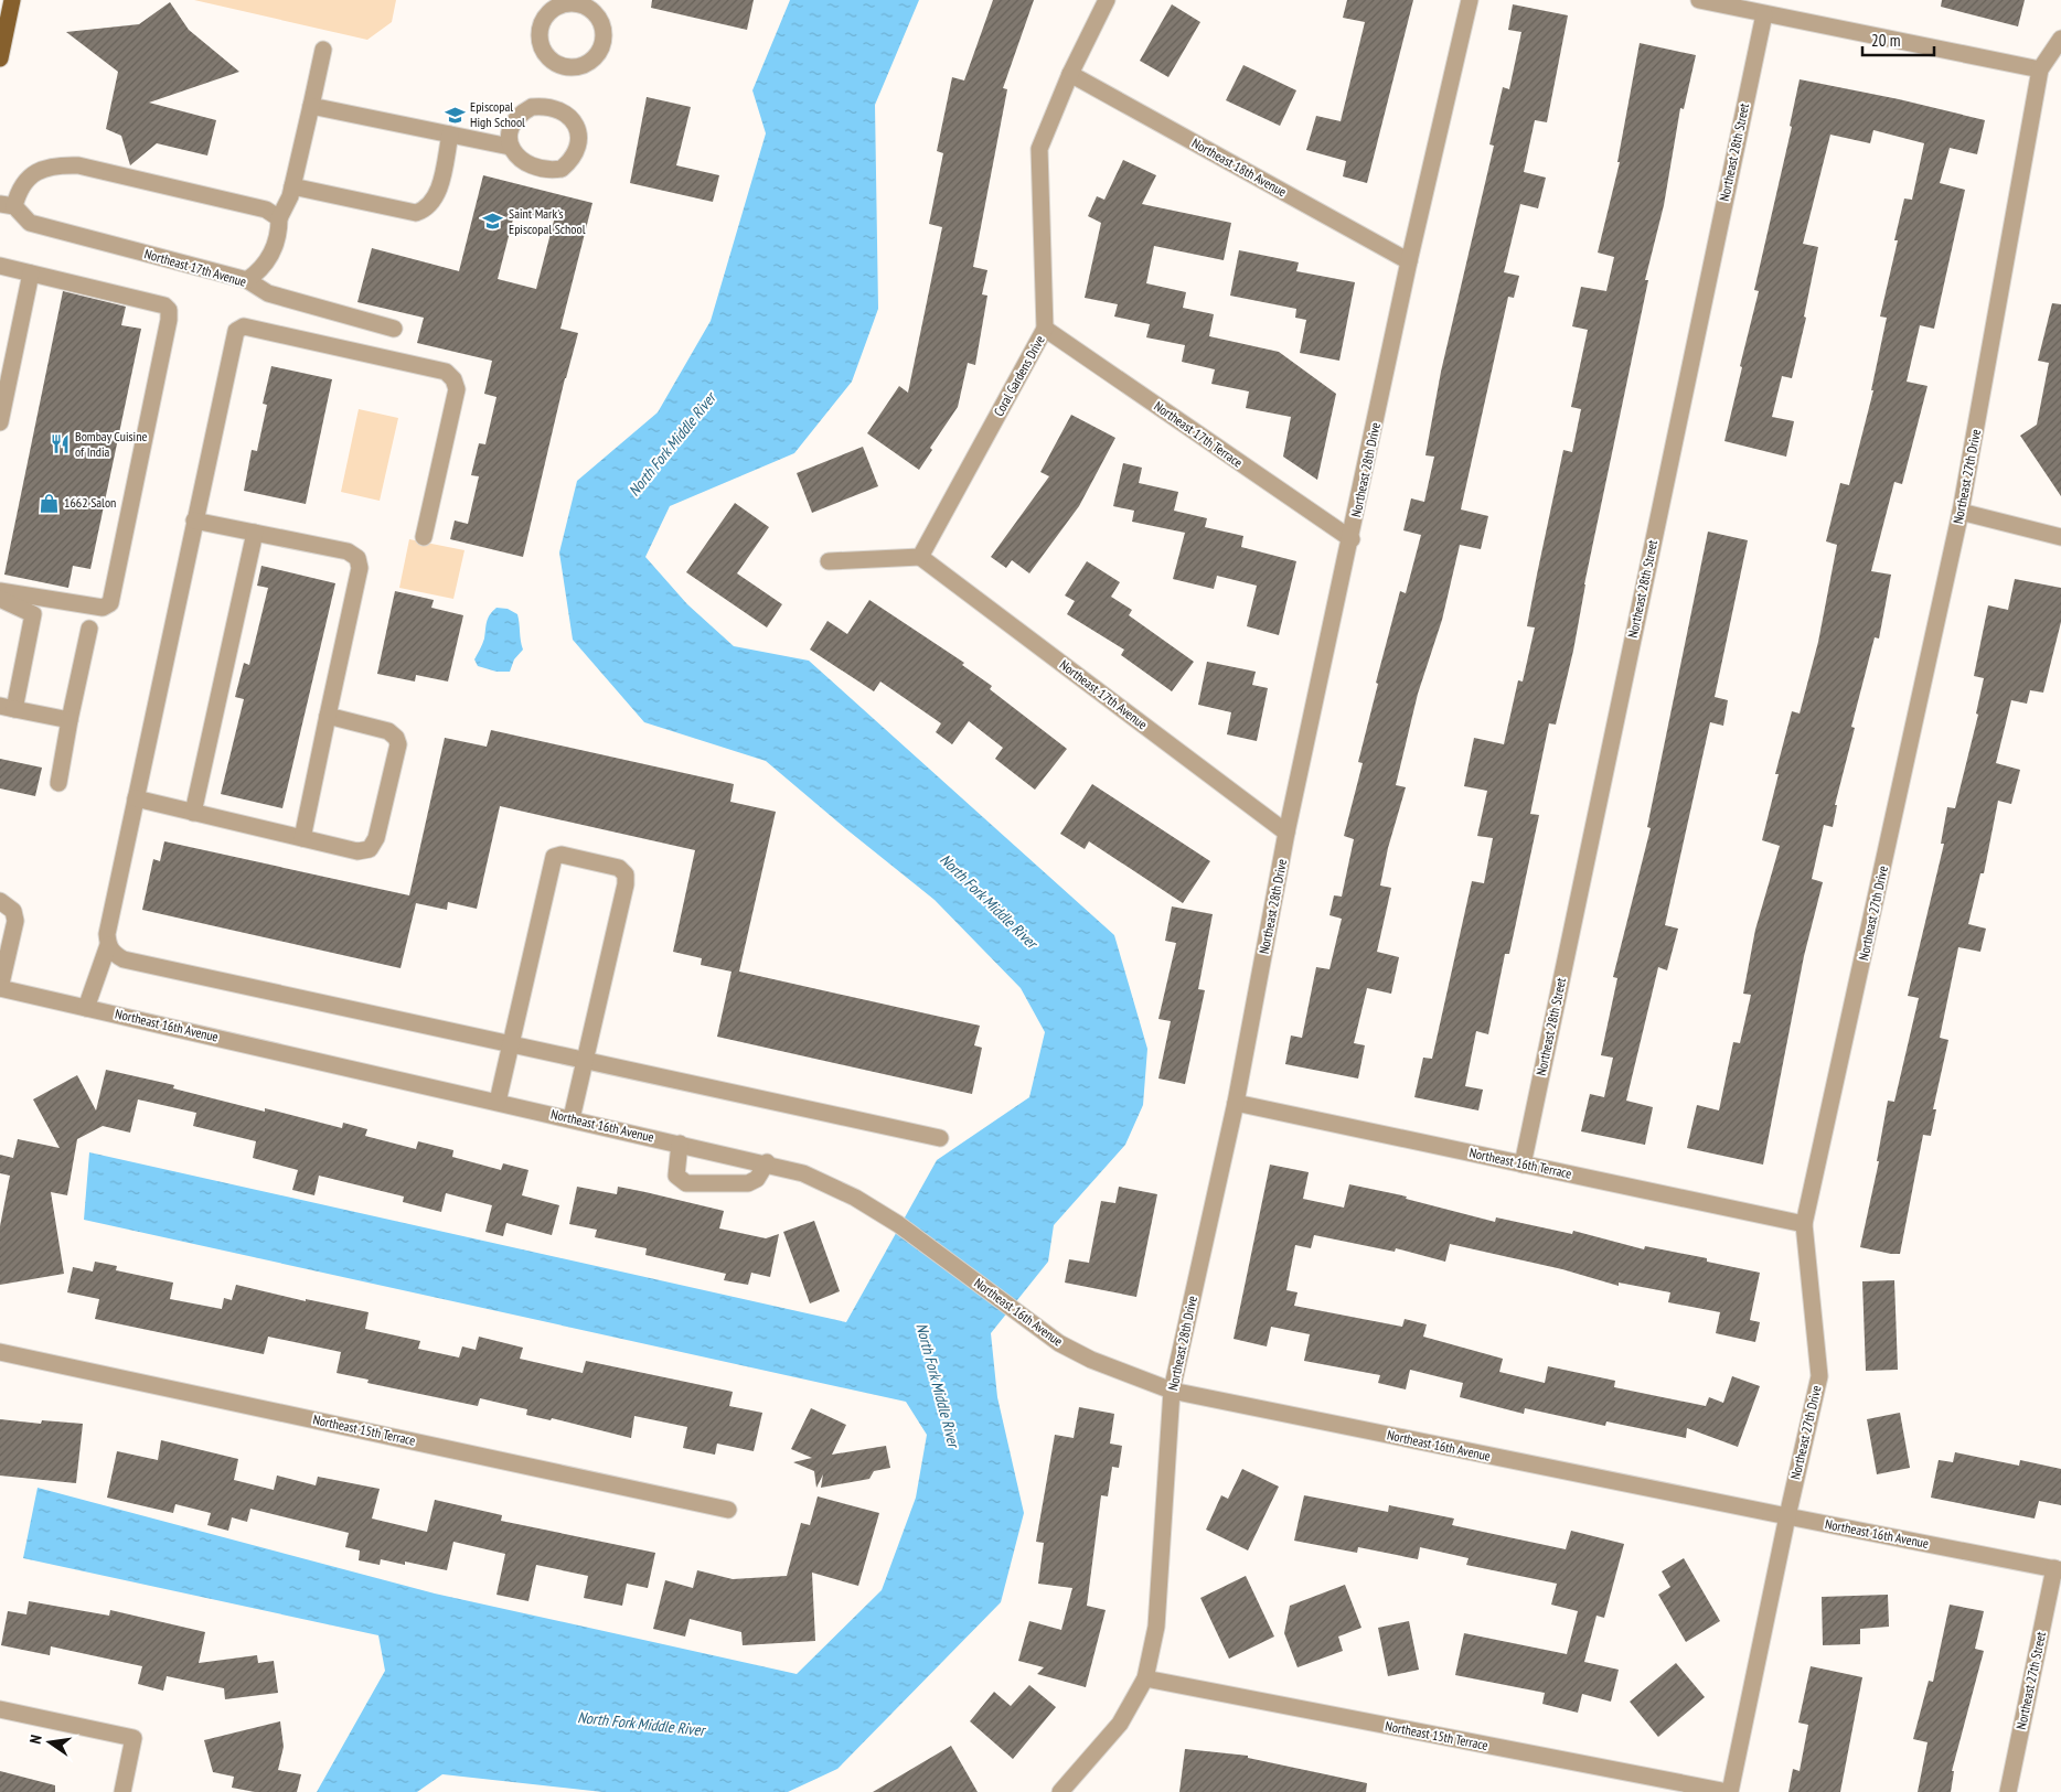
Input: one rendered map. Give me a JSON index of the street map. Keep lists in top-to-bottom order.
{
  "streets": {
    "street": [
      "Northeast 28th Street",
      "Northeast 18th Avenue",
      "Northeast 17th Avenue",
      "Coral Gardens Drive",
      "Northeast 17th Terrace",
      "Northeast 28th Drive",
      "Northeast 27th Drive",
      "Northeast 16th Avenue",
      "Northeast 16th Terrace",
      "Northeast 15th Terrace",
      "Northeast 27th Street"
    ]
  },
  "crossings": [
    ["Northeast 28th Street", "Northeast 16th Terrace"],
    ["Northeast 18th Avenue", "Coral Gardens Drive"],
    ["Northeast 18th Avenue", "Northeast 28th Drive"],
    ["Northeast 17th Avenue", "Coral Gardens Drive"],
    ["Northeast 17th Avenue", "Northeast 28th Drive"],
    ["Coral Gardens Drive", "Northeast 17th Terrace"],
    ["Northeast 17th Terrace", "Northeast 28th Drive"],
    ["Northeast 28th Drive", "Northeast 16th Avenue"],
    ["Northeast 28th Drive", "Northeast 16th Terrace"],
    ["Northeast 28th Drive", "Northeast 15th Terrace"],
    ["Northeast 27th Drive", "Northeast 16th Avenue"],
    ["Northeast 27th Drive", "Northeast 16th Terrace"],
    ["Northeast 27th Drive", "Northeast 15th Terrace"],
    ["Northeast 16th Avenue", "Northeast 27th Street"]
  ],
  "water": ["North Fork Middle River"],
  "places": {
    "school or university": ["Episcopal High School", "Saint Mark's Episcopal School"],
    "restaurant": ["Bombay Cuisine of India"],
    "shop": ["1662 Salon"]
  },
  "scale_bar": "20 m",
  "north": "left"
}
